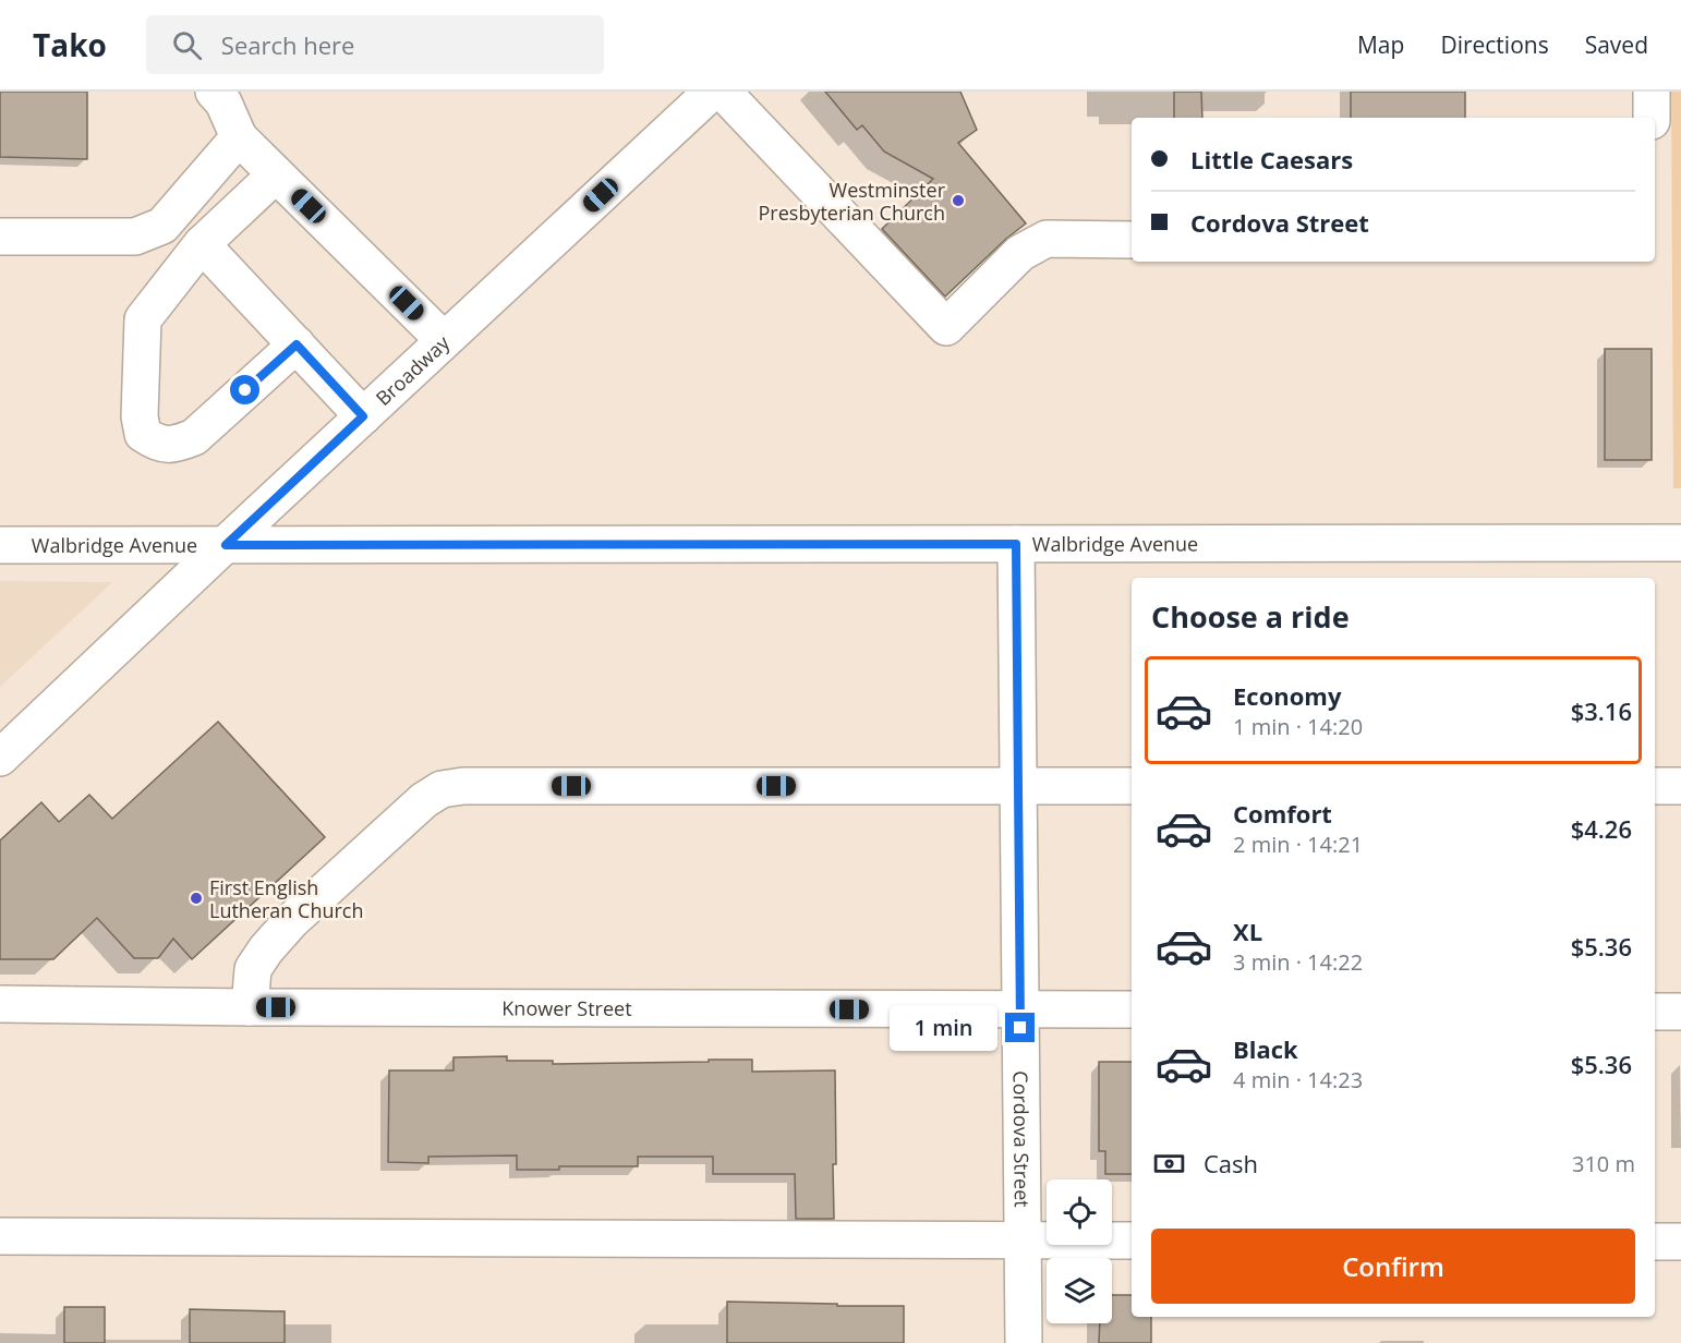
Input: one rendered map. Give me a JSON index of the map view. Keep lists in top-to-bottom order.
{
  "streets": {
    "street": [
      "Broadway",
      "Walbridge Avenue",
      "Knower Street",
      "Cordova Street"
    ]
  },
  "crossings": [
    ["Broadway", "Walbridge Avenue"],
    ["Walbridge Avenue", "Cordova Street"],
    ["Knower Street", "Cordova Street"]
  ],
  "places": ["Westminster Presbyterian Church", "First English Lutheran Church"],
  "page": {
    "header": "Tako",
    "search": "Search here",
    "nav": ["Map", "Directions", "Saved"],
    "banner": ["Little Caesars", "Cordova Street"],
    "heading": "Choose a ride",
    "list": [
      {
        "name": "Economy",
        "note": "1 min · 14:20",
        "value": "$3.16"
      },
      {
        "name": "Comfort",
        "note": "2 min · 14:21",
        "value": "$4.26"
      },
      {
        "name": "XL",
        "note": "3 min · 14:22",
        "value": "$5.36"
      },
      {
        "name": "Black",
        "note": "4 min · 14:23",
        "value": "$5.36"
      }
    ],
    "bubble": "1 min",
    "pay": ["Cash", "310 m"],
    "buttons": "Confirm"
  }
}
